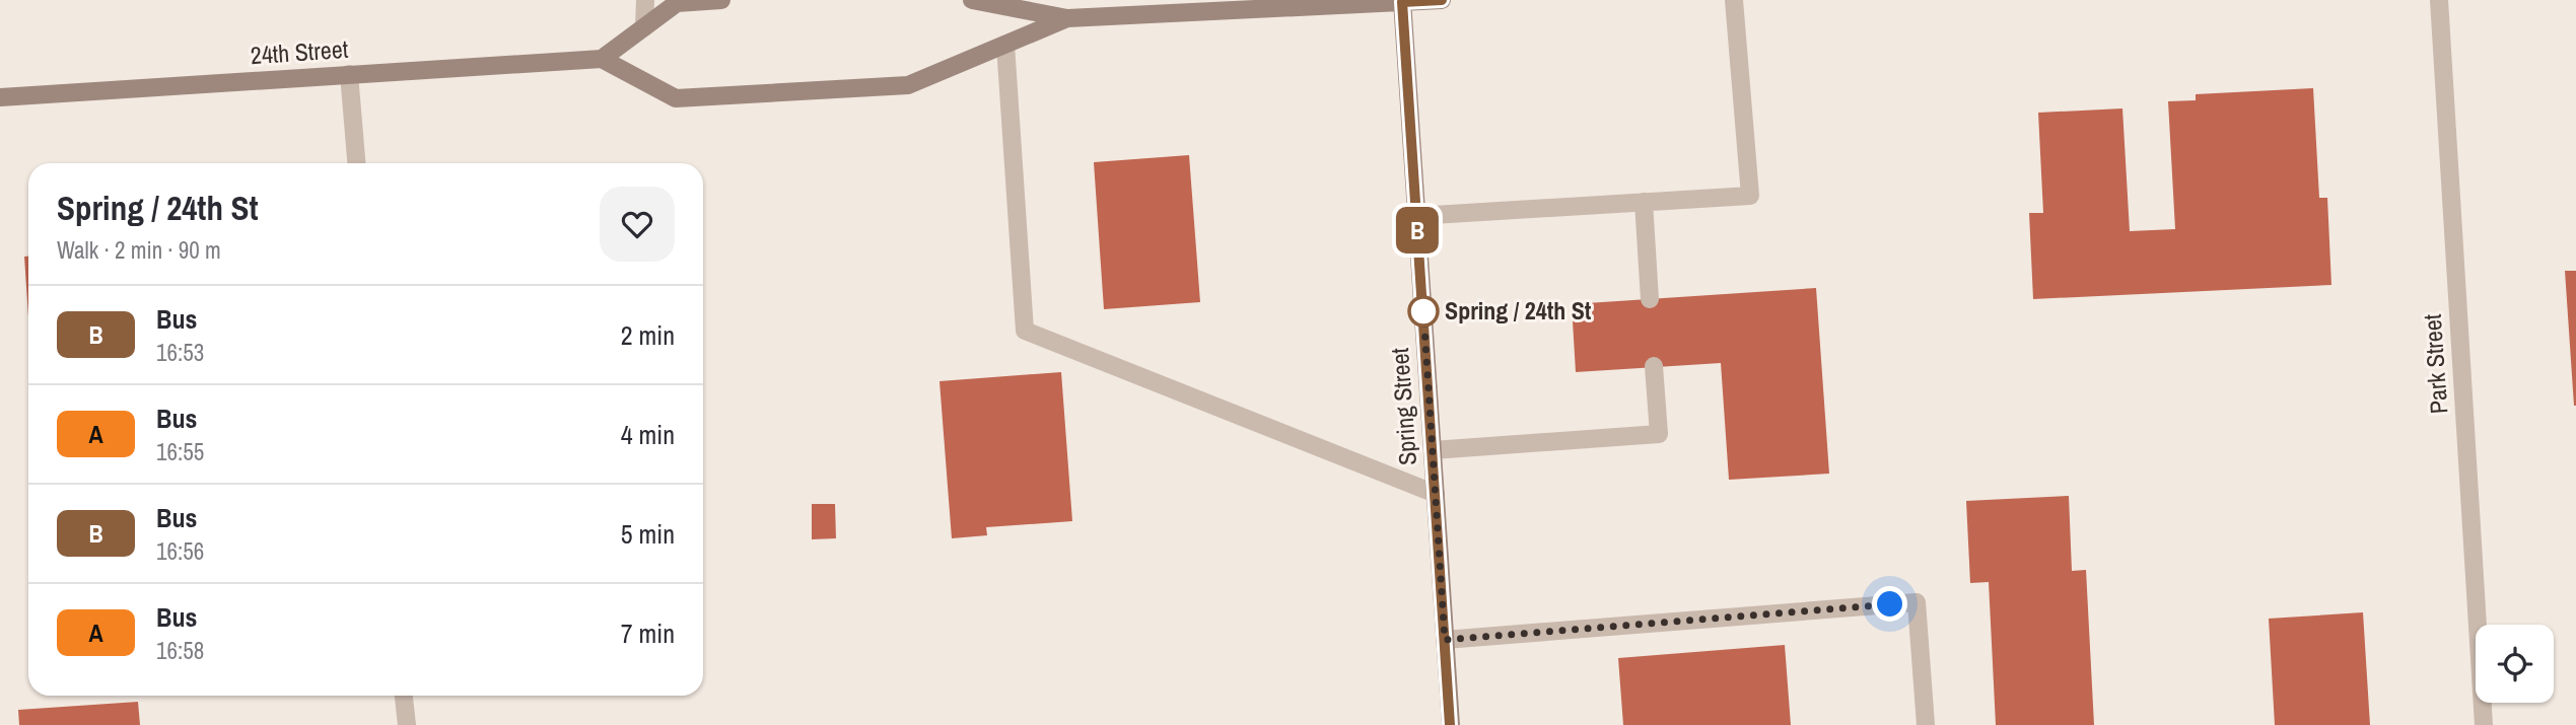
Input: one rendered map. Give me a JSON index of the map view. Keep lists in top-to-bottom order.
{
  "streets": {
    "main road": ["24th Street", "Spring Street"],
    "street": ["Park Street"]
  },
  "places": ["Spring / 24th St"],
  "lines": ["bus line B"],
  "page": {
    "on_map": "B",
    "heading": ["Spring / 24th St", "Walk · 2 min · 90 m"],
    "list": [
      {
        "mark": "B",
        "name": "Bus",
        "note": "16:53",
        "value": "2 min"
      },
      {
        "mark": "A",
        "name": "Bus",
        "note": "16:55",
        "value": "4 min"
      },
      {
        "mark": "B",
        "name": "Bus",
        "note": "16:56",
        "value": "5 min"
      },
      {
        "mark": "A",
        "name": "Bus",
        "note": "16:58",
        "value": "7 min"
      }
    ]
  }
}
